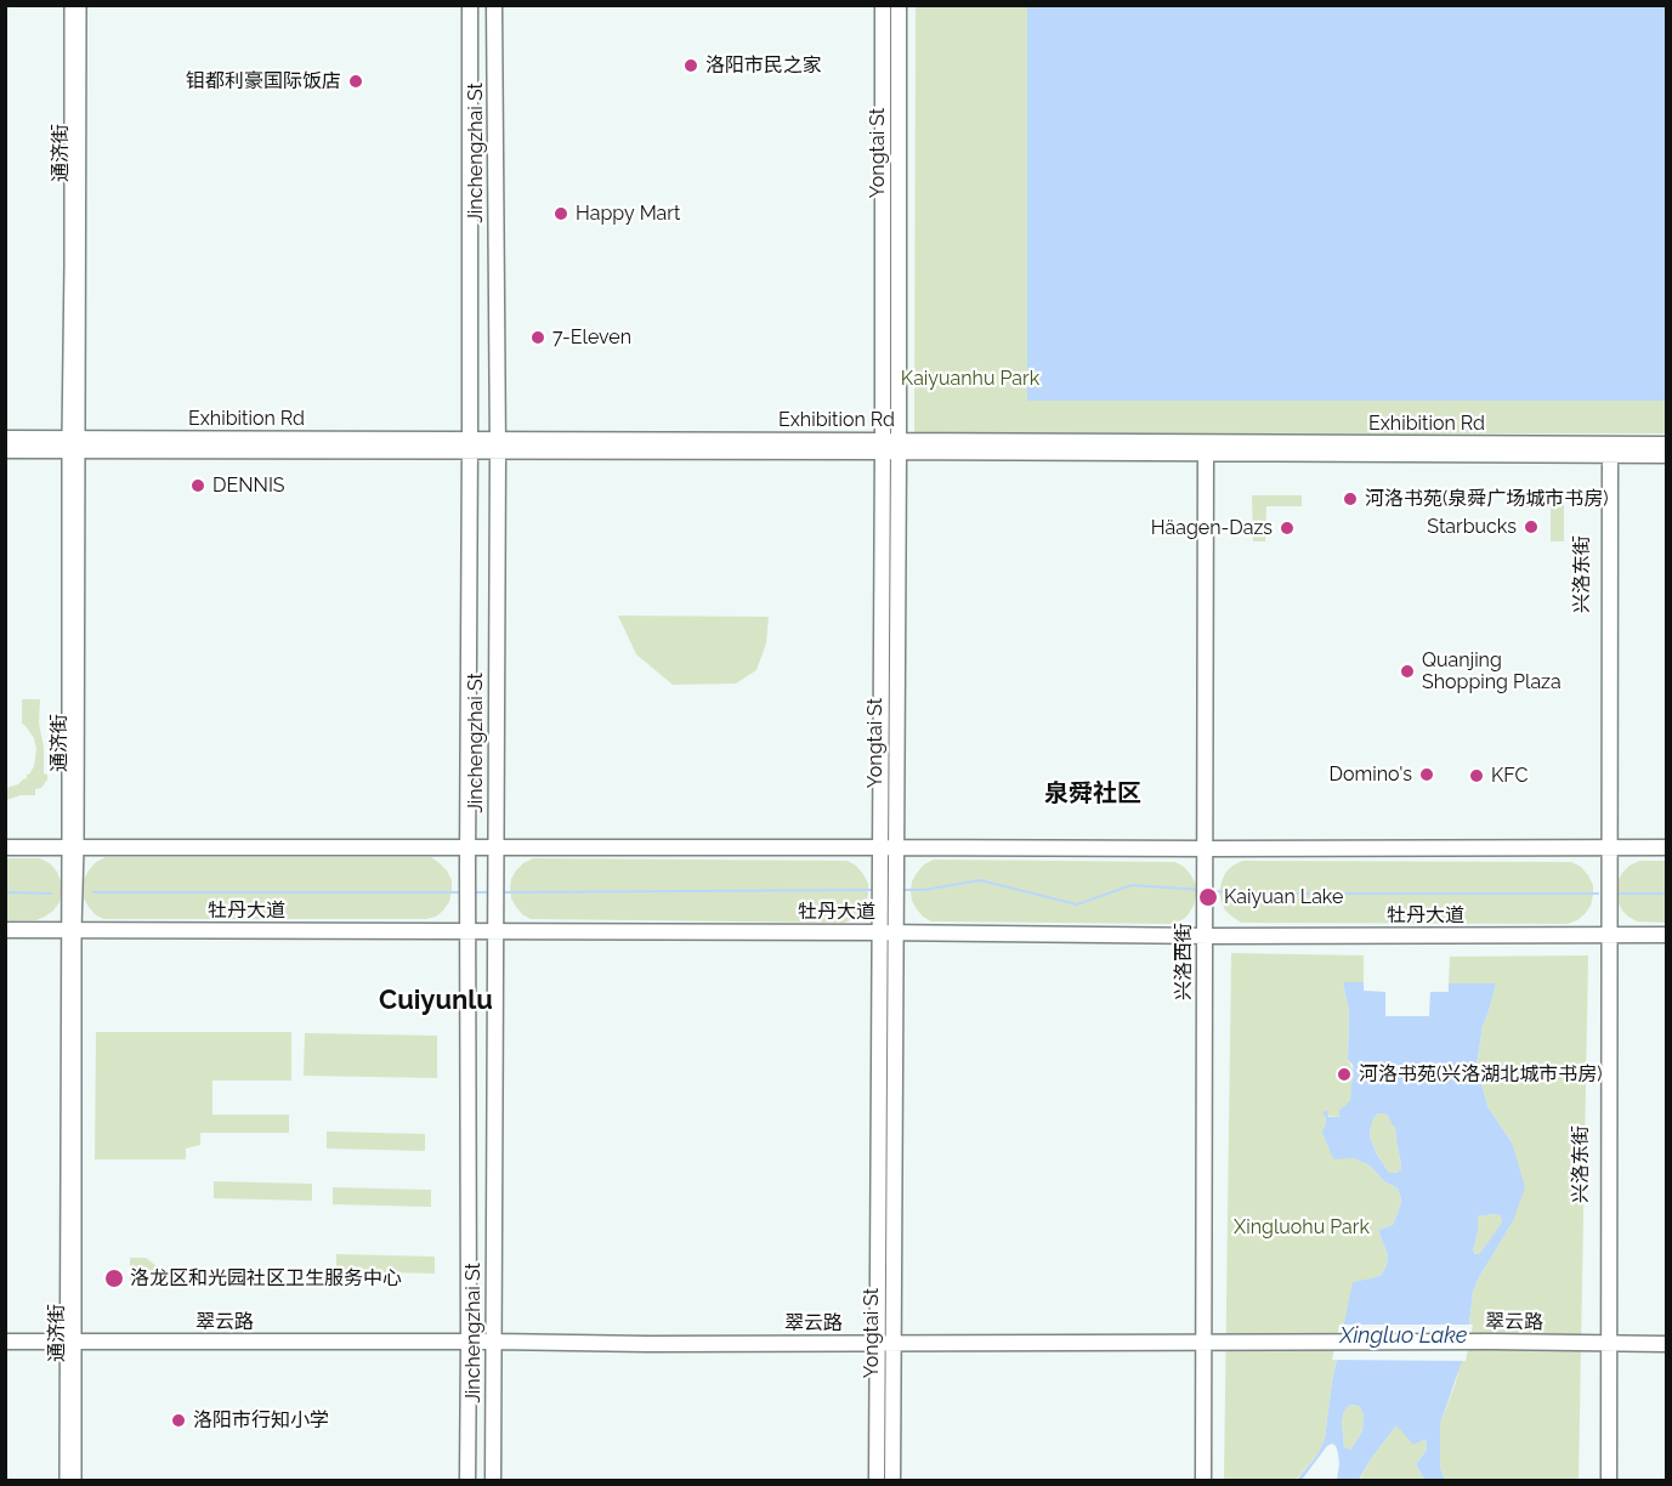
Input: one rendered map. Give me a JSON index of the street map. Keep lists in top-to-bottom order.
{
  "streets": {
    "main road": [
      "Jinchengzhai St",
      "Yongtai St",
      "Exhibition Rd",
      "兴洛东街",
      "牡丹大道",
      "兴洛西街",
      "翠云路"
    ],
    "street": ["通济街"]
  },
  "crossings": [
    ["通济街", "Exhibition Rd"],
    ["通济街", "牡丹大道"],
    ["通济街", "翠云路"],
    ["Jinchengzhai St", "Exhibition Rd"],
    ["Jinchengzhai St", "牡丹大道"],
    ["Jinchengzhai St", "翠云路"],
    ["Yongtai St", "Exhibition Rd"],
    ["Yongtai St", "牡丹大道"],
    ["Yongtai St", "翠云路"],
    ["Exhibition Rd", "兴洛东街"],
    ["Exhibition Rd", "兴洛西街"],
    ["兴洛东街", "牡丹大道"],
    ["兴洛东街", "翠云路"],
    ["牡丹大道", "兴洛西街"],
    ["兴洛西街", "翠云路"]
  ],
  "districts": ["泉舜社区", "Cuiyunlu"],
  "water": ["Xingluo Lake"],
  "parks": ["Kaiyuanhu Park", "Xingluohu Park"],
  "places": [
    "洛阳市民之家",
    "钼都利豪国际饭店",
    "Happy Mart",
    "7-Eleven",
    "DENNIS",
    "河洛书苑(泉舜广场城市书房)",
    "Starbucks",
    "Häagen-Dazs",
    "Quanjing Shopping Plaza",
    "Domino's",
    "KFC",
    "Kaiyuan Lake",
    "河洛书苑(兴洛湖北城市书房)",
    "洛龙区和光园社区卫生服务中心",
    "洛阳市行知小学"
  ]
}
